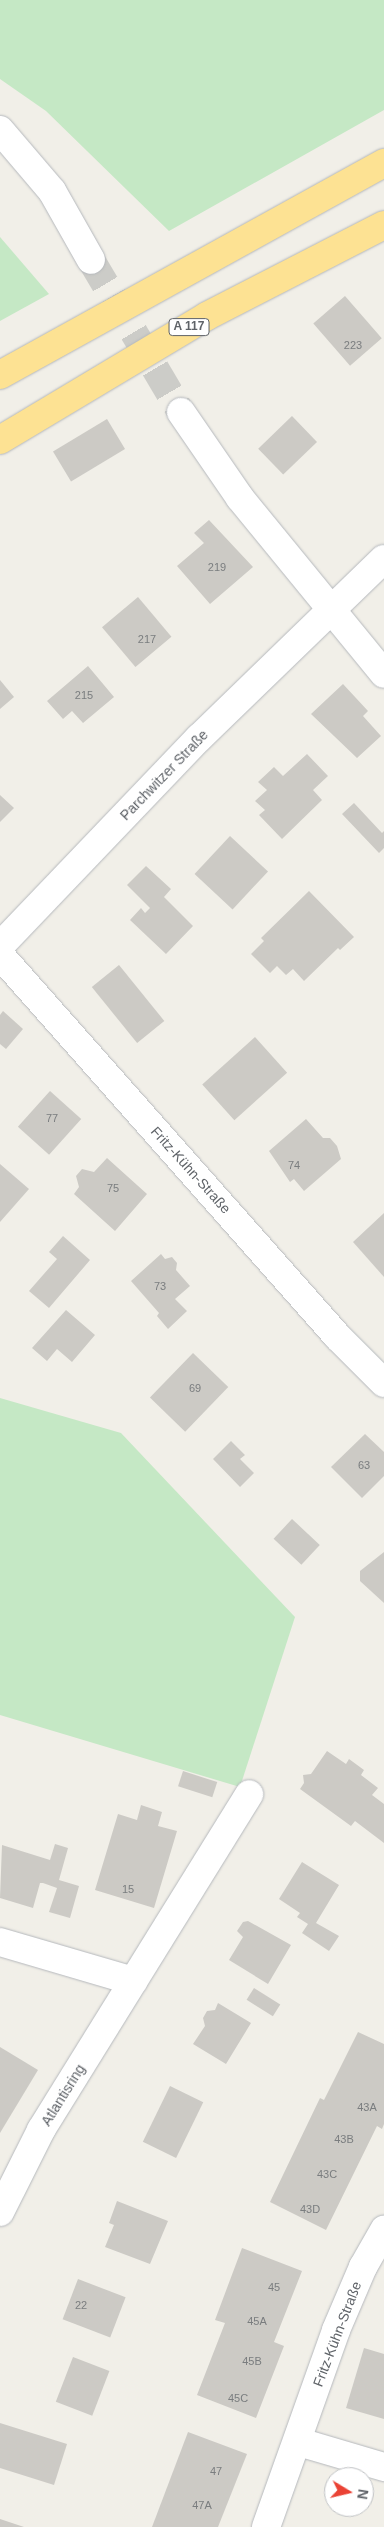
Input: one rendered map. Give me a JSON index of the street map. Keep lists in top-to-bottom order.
{
  "streets": {
    "highway": ["A 117"],
    "street": ["Parchwitzer Straße", "Fritz-Kühn-Straße", "Atlantisring"]
  },
  "house_numbers": [
    "223",
    "219",
    "217",
    "215",
    "77",
    "74",
    "75",
    "73",
    "69",
    "63",
    "15",
    "43A",
    "43B",
    "43C",
    "43D",
    "45",
    "22",
    "45A",
    "45B",
    "45C",
    "47",
    "47A"
  ],
  "north": "right"
}
